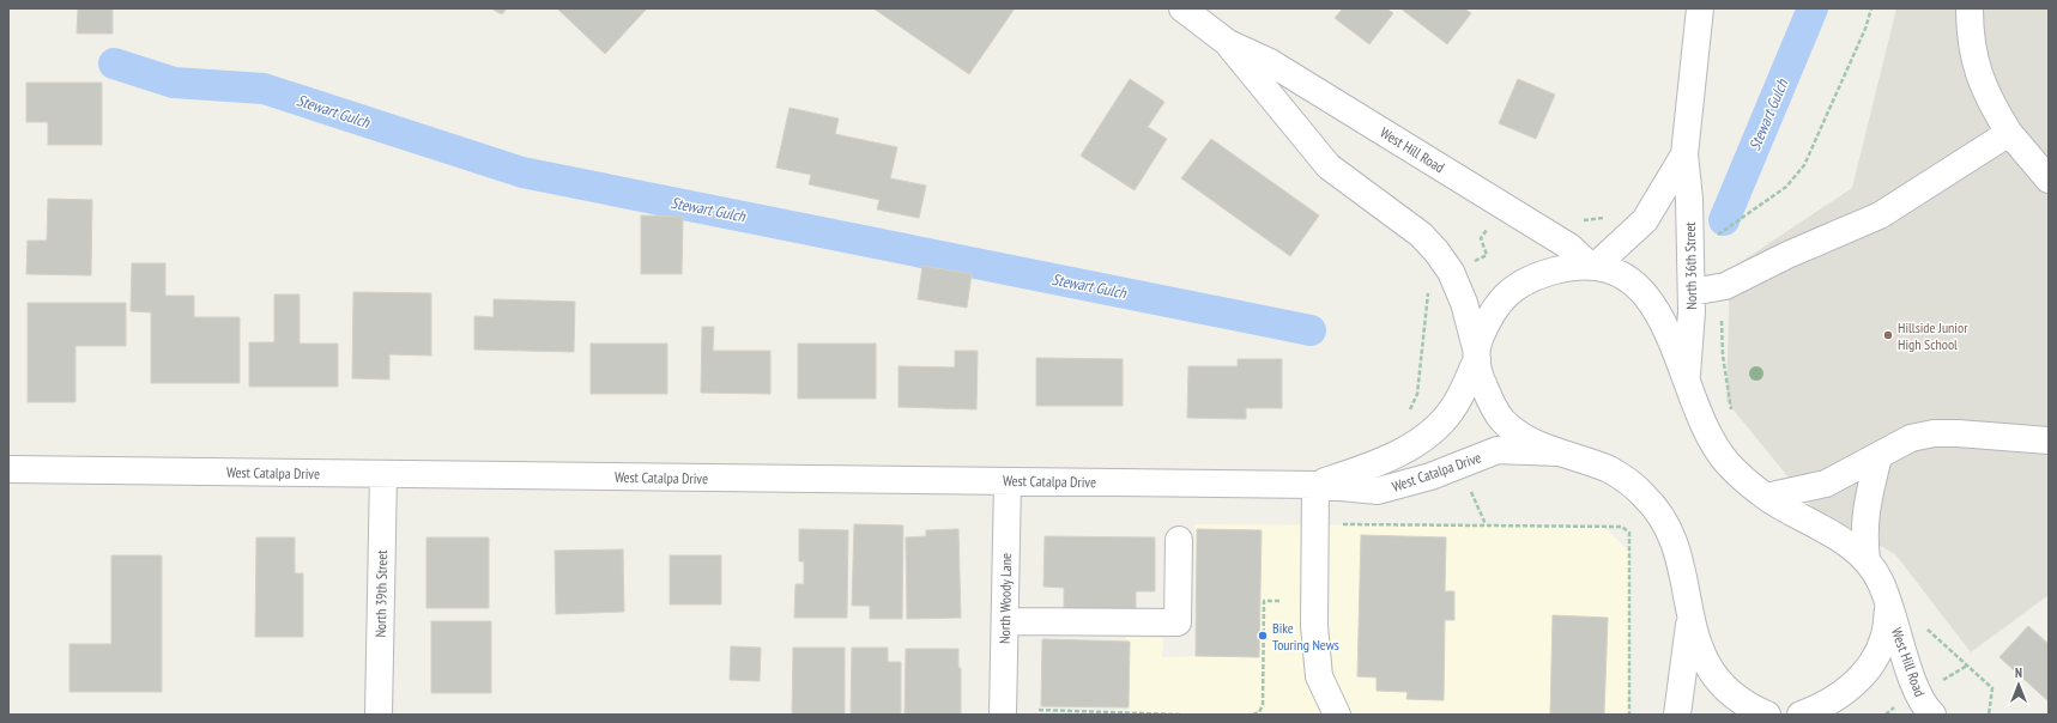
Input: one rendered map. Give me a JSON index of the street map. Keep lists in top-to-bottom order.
{
  "streets": {
    "street": [
      "West Hill Road",
      "North 36th Street",
      "West Catalpa Drive",
      "North 39th Street",
      "North Woody Lane"
    ]
  },
  "crossings": [
    ["West Hill Road", "North 36th Street"],
    ["West Hill Road", "West Catalpa Drive"],
    ["North 36th Street", "West Catalpa Drive"],
    ["West Catalpa Drive", "North 39th Street"],
    ["West Catalpa Drive", "North Woody Lane"]
  ],
  "water": ["Stewart Gulch"],
  "places": ["Hillside Junior High School", "Bike Touring News"],
  "north": "top"
}
